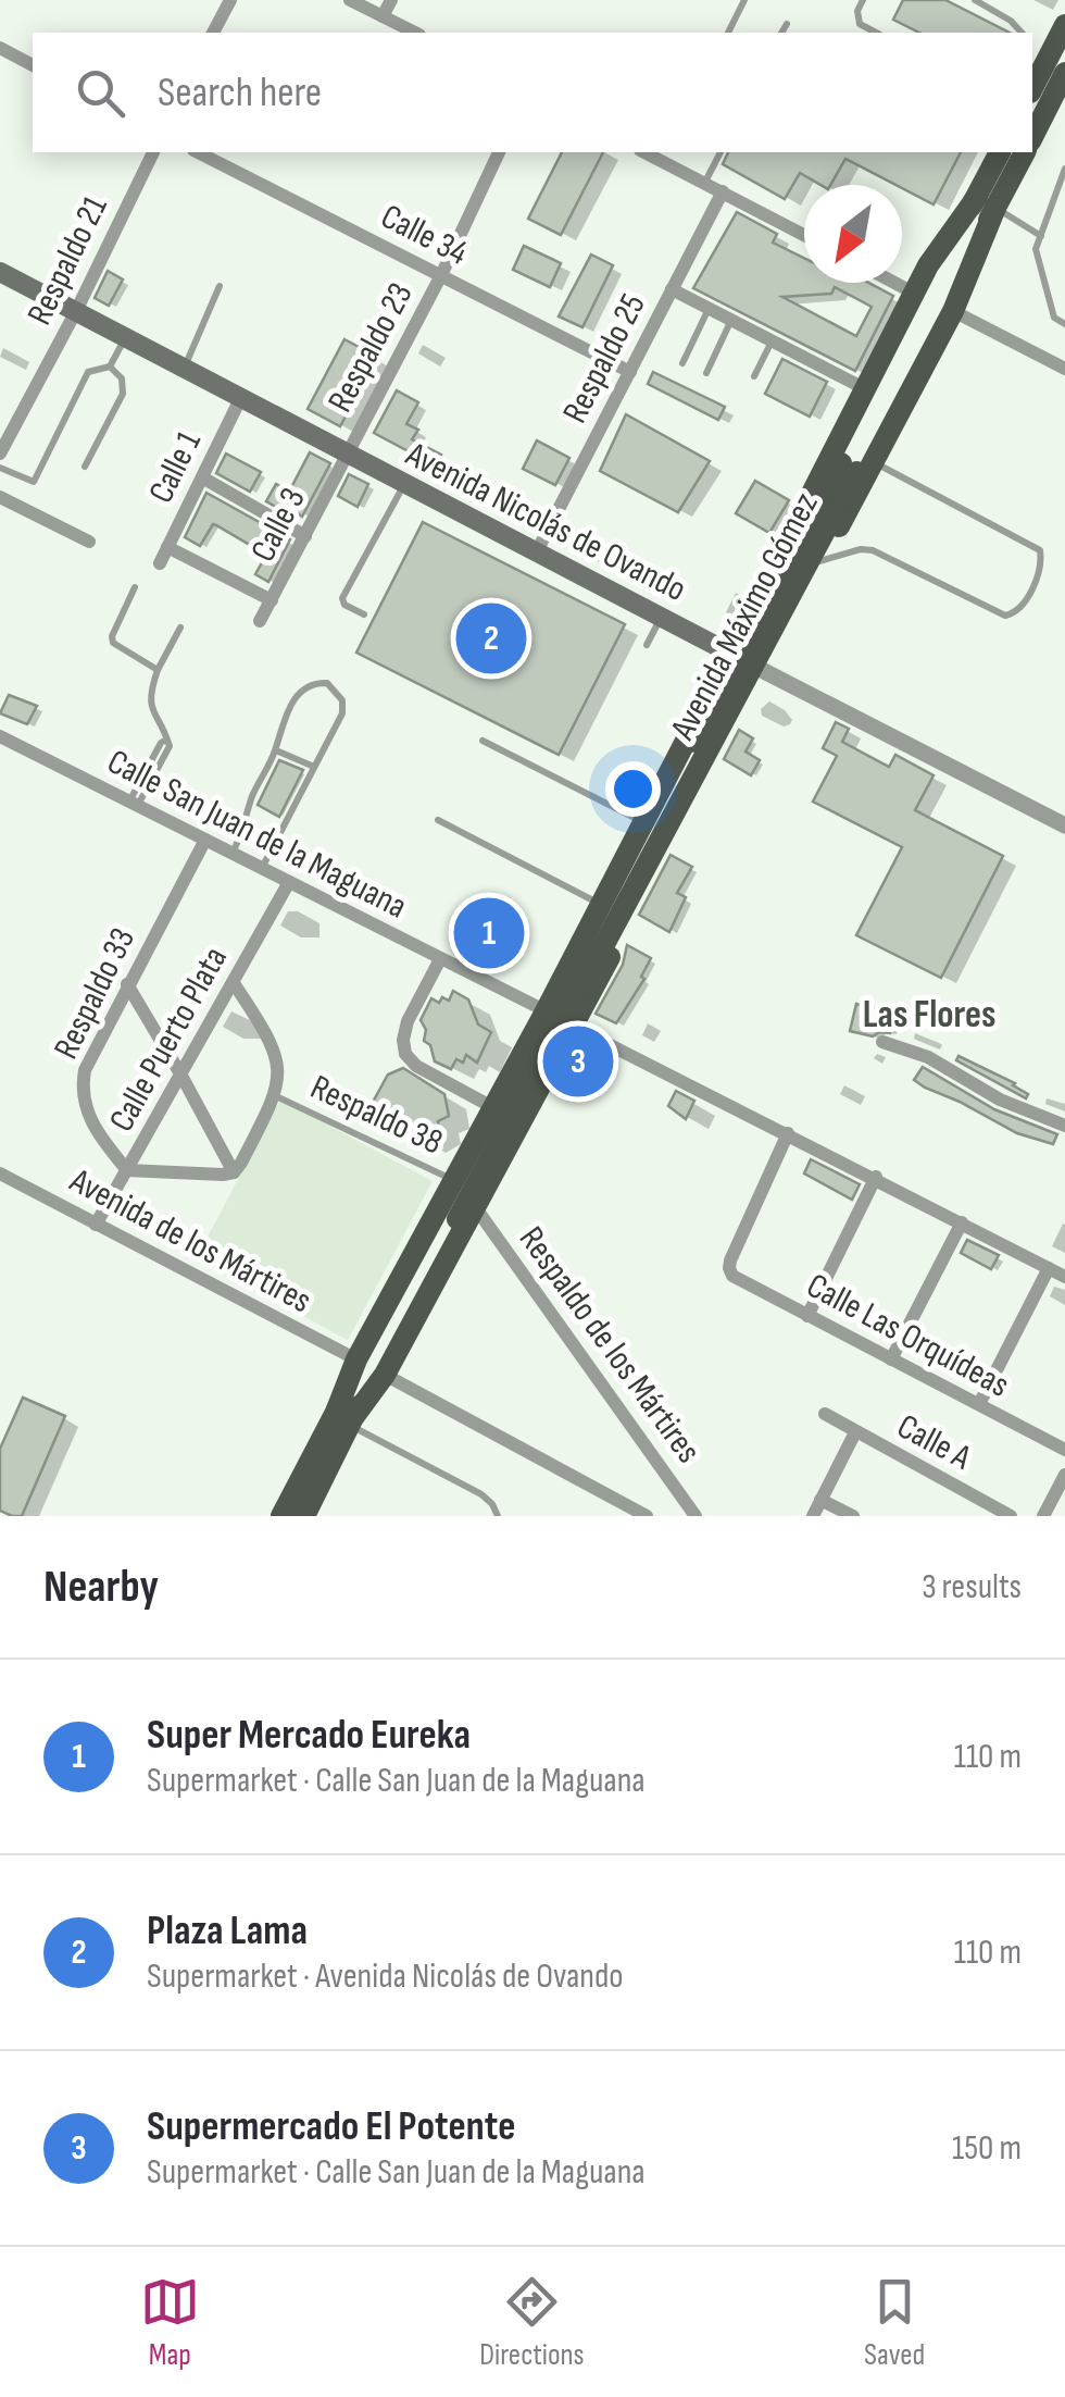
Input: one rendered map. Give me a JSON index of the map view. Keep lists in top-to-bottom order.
{
  "streets": {
    "main road": ["Avenida Nicolás de Ovando", "Avenida Máximo Gómez"],
    "street": [
      "Calle 34",
      "Respaldo 21",
      "Respaldo 23",
      "Respaldo 25",
      "Calle 1",
      "Calle 3",
      "Calle San Juan de la Maguana",
      "Respaldo 33",
      "Calle Puerto Plata",
      "Avenida de los Mártires",
      "Calle Las Orquídeas",
      "Respaldo de los Mártires",
      "Calle A"
    ],
    "lane": ["Respaldo 38"]
  },
  "crossings": [
    ["Calle 34", "Respaldo 23"],
    ["Calle 34", "Respaldo 25"],
    ["Respaldo 21", "Avenida Nicolás de Ovando"],
    ["Respaldo 23", "Avenida Nicolás de Ovando"],
    ["Respaldo 23", "Calle 3"],
    ["Respaldo 25", "Avenida Nicolás de Ovando"],
    ["Calle 1", "Avenida Nicolás de Ovando"],
    ["Avenida Nicolás de Ovando", "Calle 3"],
    ["Avenida Máximo Gómez", "Respaldo de los Mártires"],
    ["Calle San Juan de la Maguana", "Respaldo 33"],
    ["Calle San Juan de la Maguana", "Calle Puerto Plata"],
    ["Respaldo 33", "Calle Puerto Plata"],
    ["Calle Puerto Plata", "Avenida de los Mártires"]
  ],
  "districts": ["Las Flores"],
  "north": "bottom left",
  "page": {
    "search": "Search here",
    "pins": ["2", "1", "3"],
    "heading": ["Nearby", "3 results"],
    "list": [
      {
        "mark": "1",
        "name": "Super Mercado Eureka",
        "note": "Supermarket · Calle San Juan de la Maguana",
        "value": "110 m"
      },
      {
        "mark": "2",
        "name": "Plaza Lama",
        "note": "Supermarket · Avenida Nicolás de Ovando",
        "value": "110 m"
      },
      {
        "mark": "3",
        "name": "Supermercado El Potente",
        "note": "Supermarket · Calle San Juan de la Maguana",
        "value": "150 m"
      }
    ],
    "nav": ["Map", "Directions", "Saved"]
  }
}
